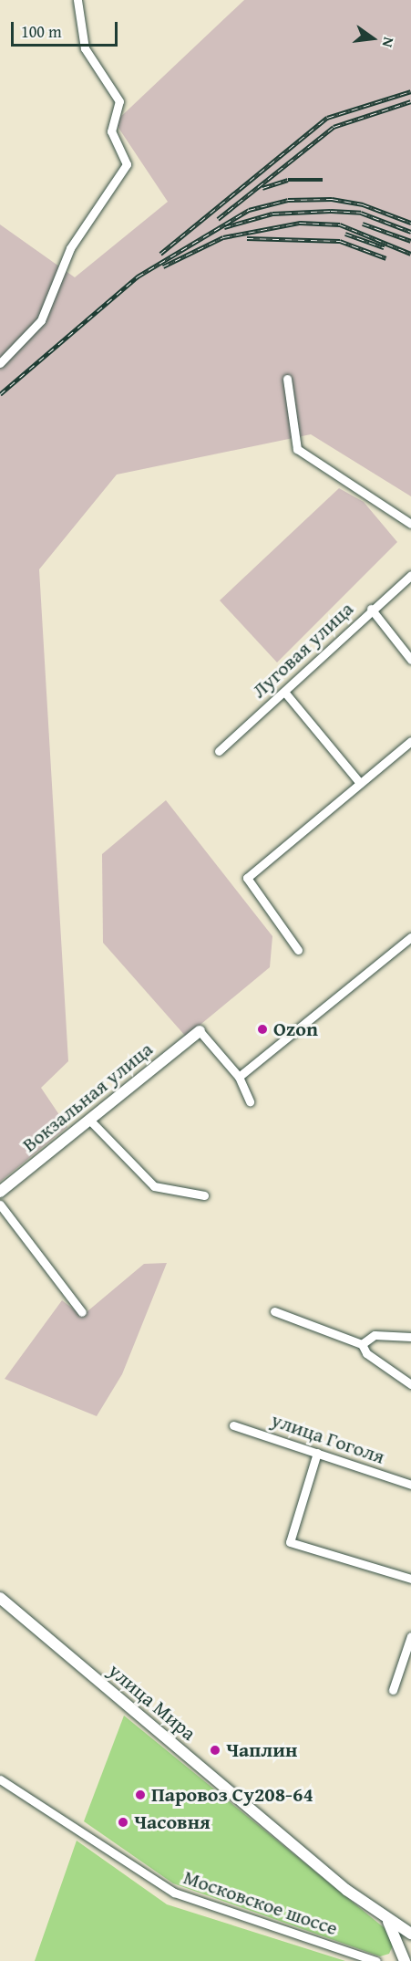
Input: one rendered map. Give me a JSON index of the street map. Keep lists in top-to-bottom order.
{
  "streets": {
    "street": [
      "Луговая улица",
      "Вокзальная улица",
      "улица Гоголя",
      "улица Мира",
      "Московское шоссе"
    ]
  },
  "places": [
    "Ozon",
    "Чаплин",
    "Паровоз Су208-64",
    "Часовня"
  ],
  "scale_bar": "100 m",
  "north": "right"
}
